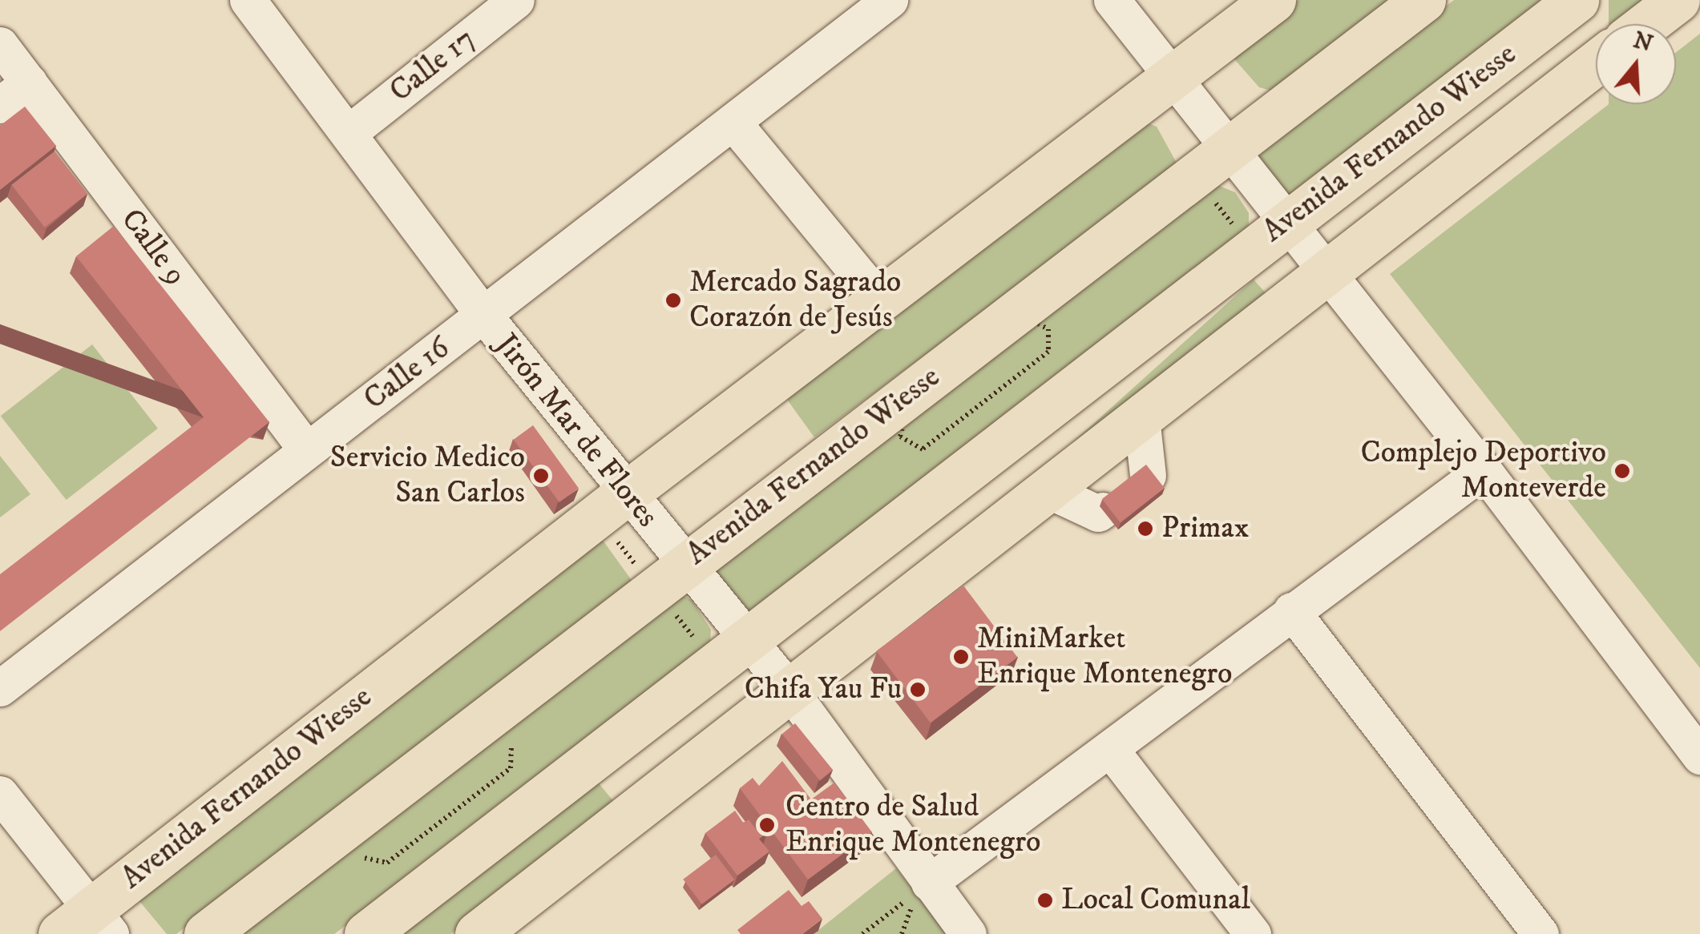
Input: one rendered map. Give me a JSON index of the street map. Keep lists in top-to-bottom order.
{
  "streets": {
    "main road": ["Avenida Fernando Wiesse"],
    "street": [
      "Calle 17",
      "Calle 9",
      "Calle 16",
      "Jirón Mar de Flores"
    ]
  },
  "crossings": [
    ["Calle 17", "Jirón Mar de Flores"],
    ["Avenida Fernando Wiesse", "Jirón Mar de Flores"],
    ["Calle 9", "Calle 16"],
    ["Calle 16", "Jirón Mar de Flores"]
  ],
  "places": [
    "Mercado Sagrado Corazón de Jesús",
    "Complejo Deportivo Monteverde",
    "Servicio Medico San Carlos",
    "Primax",
    "MiniMarket Enrique Montenegro",
    "Chifa Yau Fu",
    "Centro de Salud Enrique Montenegro",
    "Local Comunal"
  ],
  "north": "top"
}
